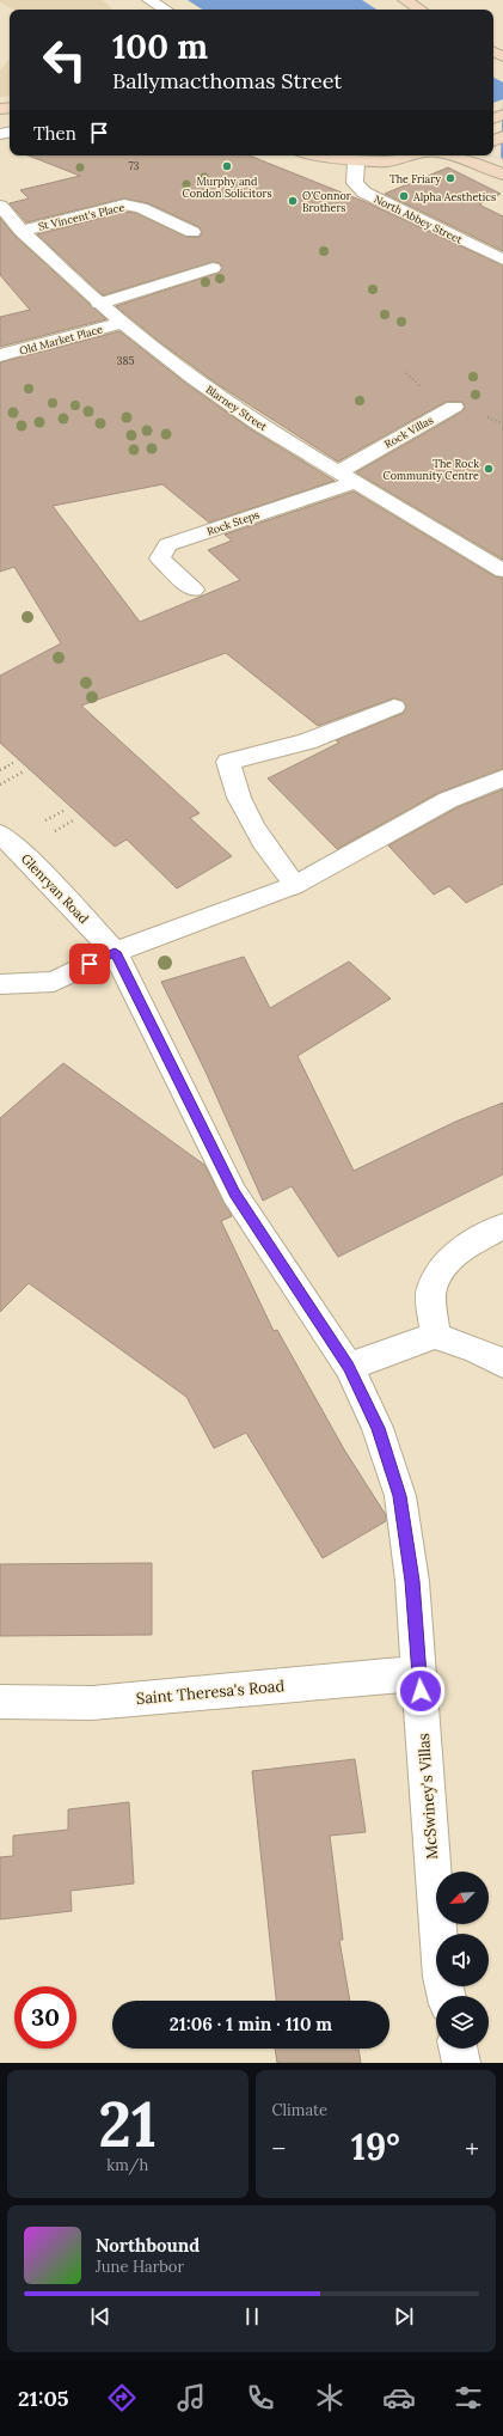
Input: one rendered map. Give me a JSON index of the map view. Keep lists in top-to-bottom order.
{
  "streets": {
    "street": [
      "St Vincent's Place",
      "North Abbey Street",
      "Old Market Place",
      "Blarney Street",
      "Rock Villas",
      "Rock Steps",
      "Glenryan Road",
      "Saint Theresa's Road",
      "McSwiney's Villas"
    ]
  },
  "crossings": [
    ["St Vincent's Place", "Blarney Street"],
    ["Old Market Place", "Blarney Street"],
    ["Blarney Street", "Rock Villas"],
    ["Blarney Street", "Rock Steps"],
    ["Rock Villas", "Rock Steps"],
    ["Glenryan Road", "Saint Theresa's Road"],
    ["Glenryan Road", "McSwiney's Villas"],
    ["Saint Theresa's Road", "McSwiney's Villas"]
  ],
  "places": [
    "Murphy and Condon Solicitors",
    "The Friary",
    "Alpha Aesthetics",
    "O'Connor Brothers",
    "The Rock Community Centre"
  ],
  "house_numbers": ["73", "385"],
  "north": "bottom left",
  "page": {
    "turn": ["100 m", "Ballymacthomas Street"],
    "then": "Then",
    "limit": "30",
    "trip": "21:06 · 1 min · 110 m",
    "tile": [
      ["21", "km/h"],
      "Climate"
    ],
    "heat": ["−", "19°", "+"],
    "song": ["Northbound", "June Harbor"],
    "tabs": "21:05"
  }
}
